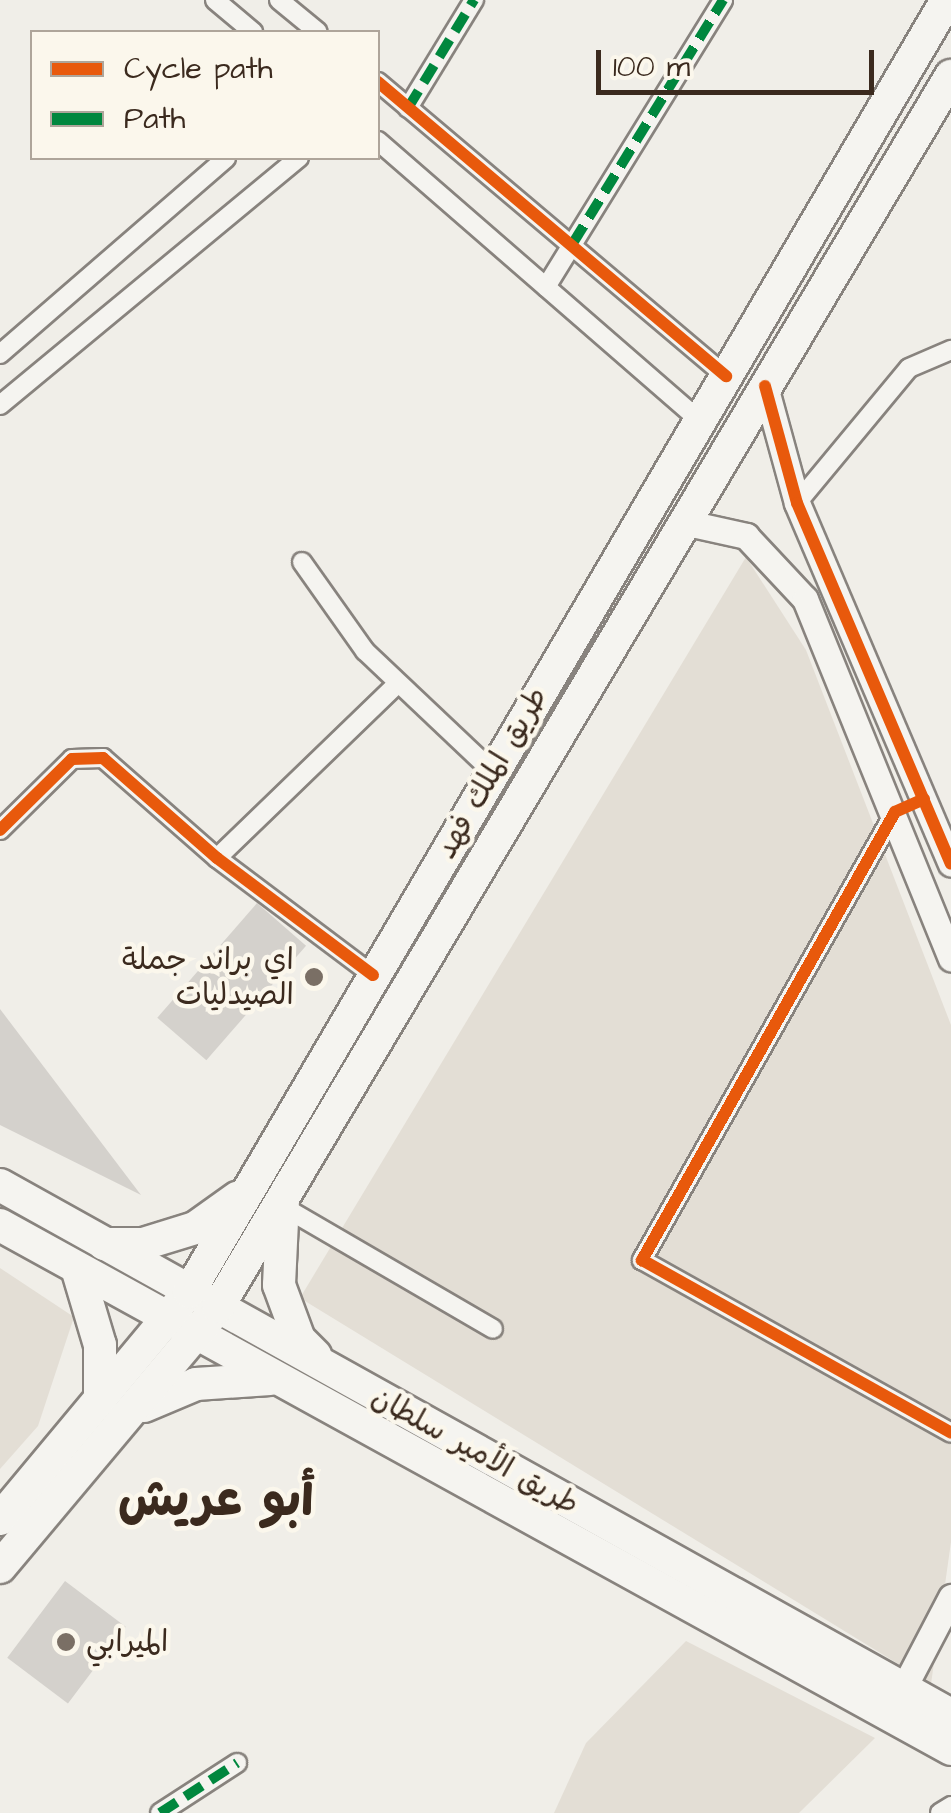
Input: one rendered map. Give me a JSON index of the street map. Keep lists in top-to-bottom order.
{
  "streets": {
    "highway": ["طريق الملك فهد", "طريق الأمير سلطان"]
  },
  "crossings": [
    ["طريق الملك فهد", "طريق الأمير سلطان"]
  ],
  "districts": ["أبو عريش"],
  "places": ["اي براند جملة الصيدليات", "الميرابي"],
  "legend": ["Cycle path", "Path"],
  "scale_bar": "100 m"
}
